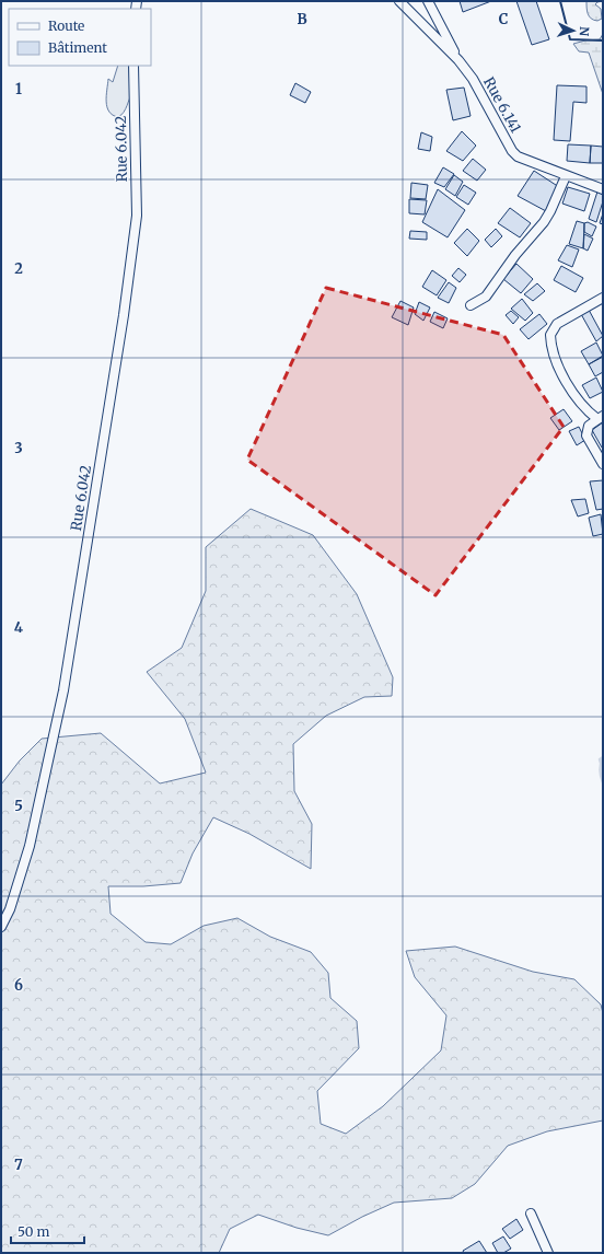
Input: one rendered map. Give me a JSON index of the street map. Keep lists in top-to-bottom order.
{
  "streets": {
    "street": ["Rue 6.141", "Rue 6.042"]
  },
  "legend": ["Route", "Bâtiment"],
  "scale_bar": "50 m",
  "north": "right",
  "grid": {
    "columns": ["B", "C"],
    "rows": [
      "1",
      "2",
      "3",
      "4",
      "5",
      "6",
      "7"
    ]
  }
}
